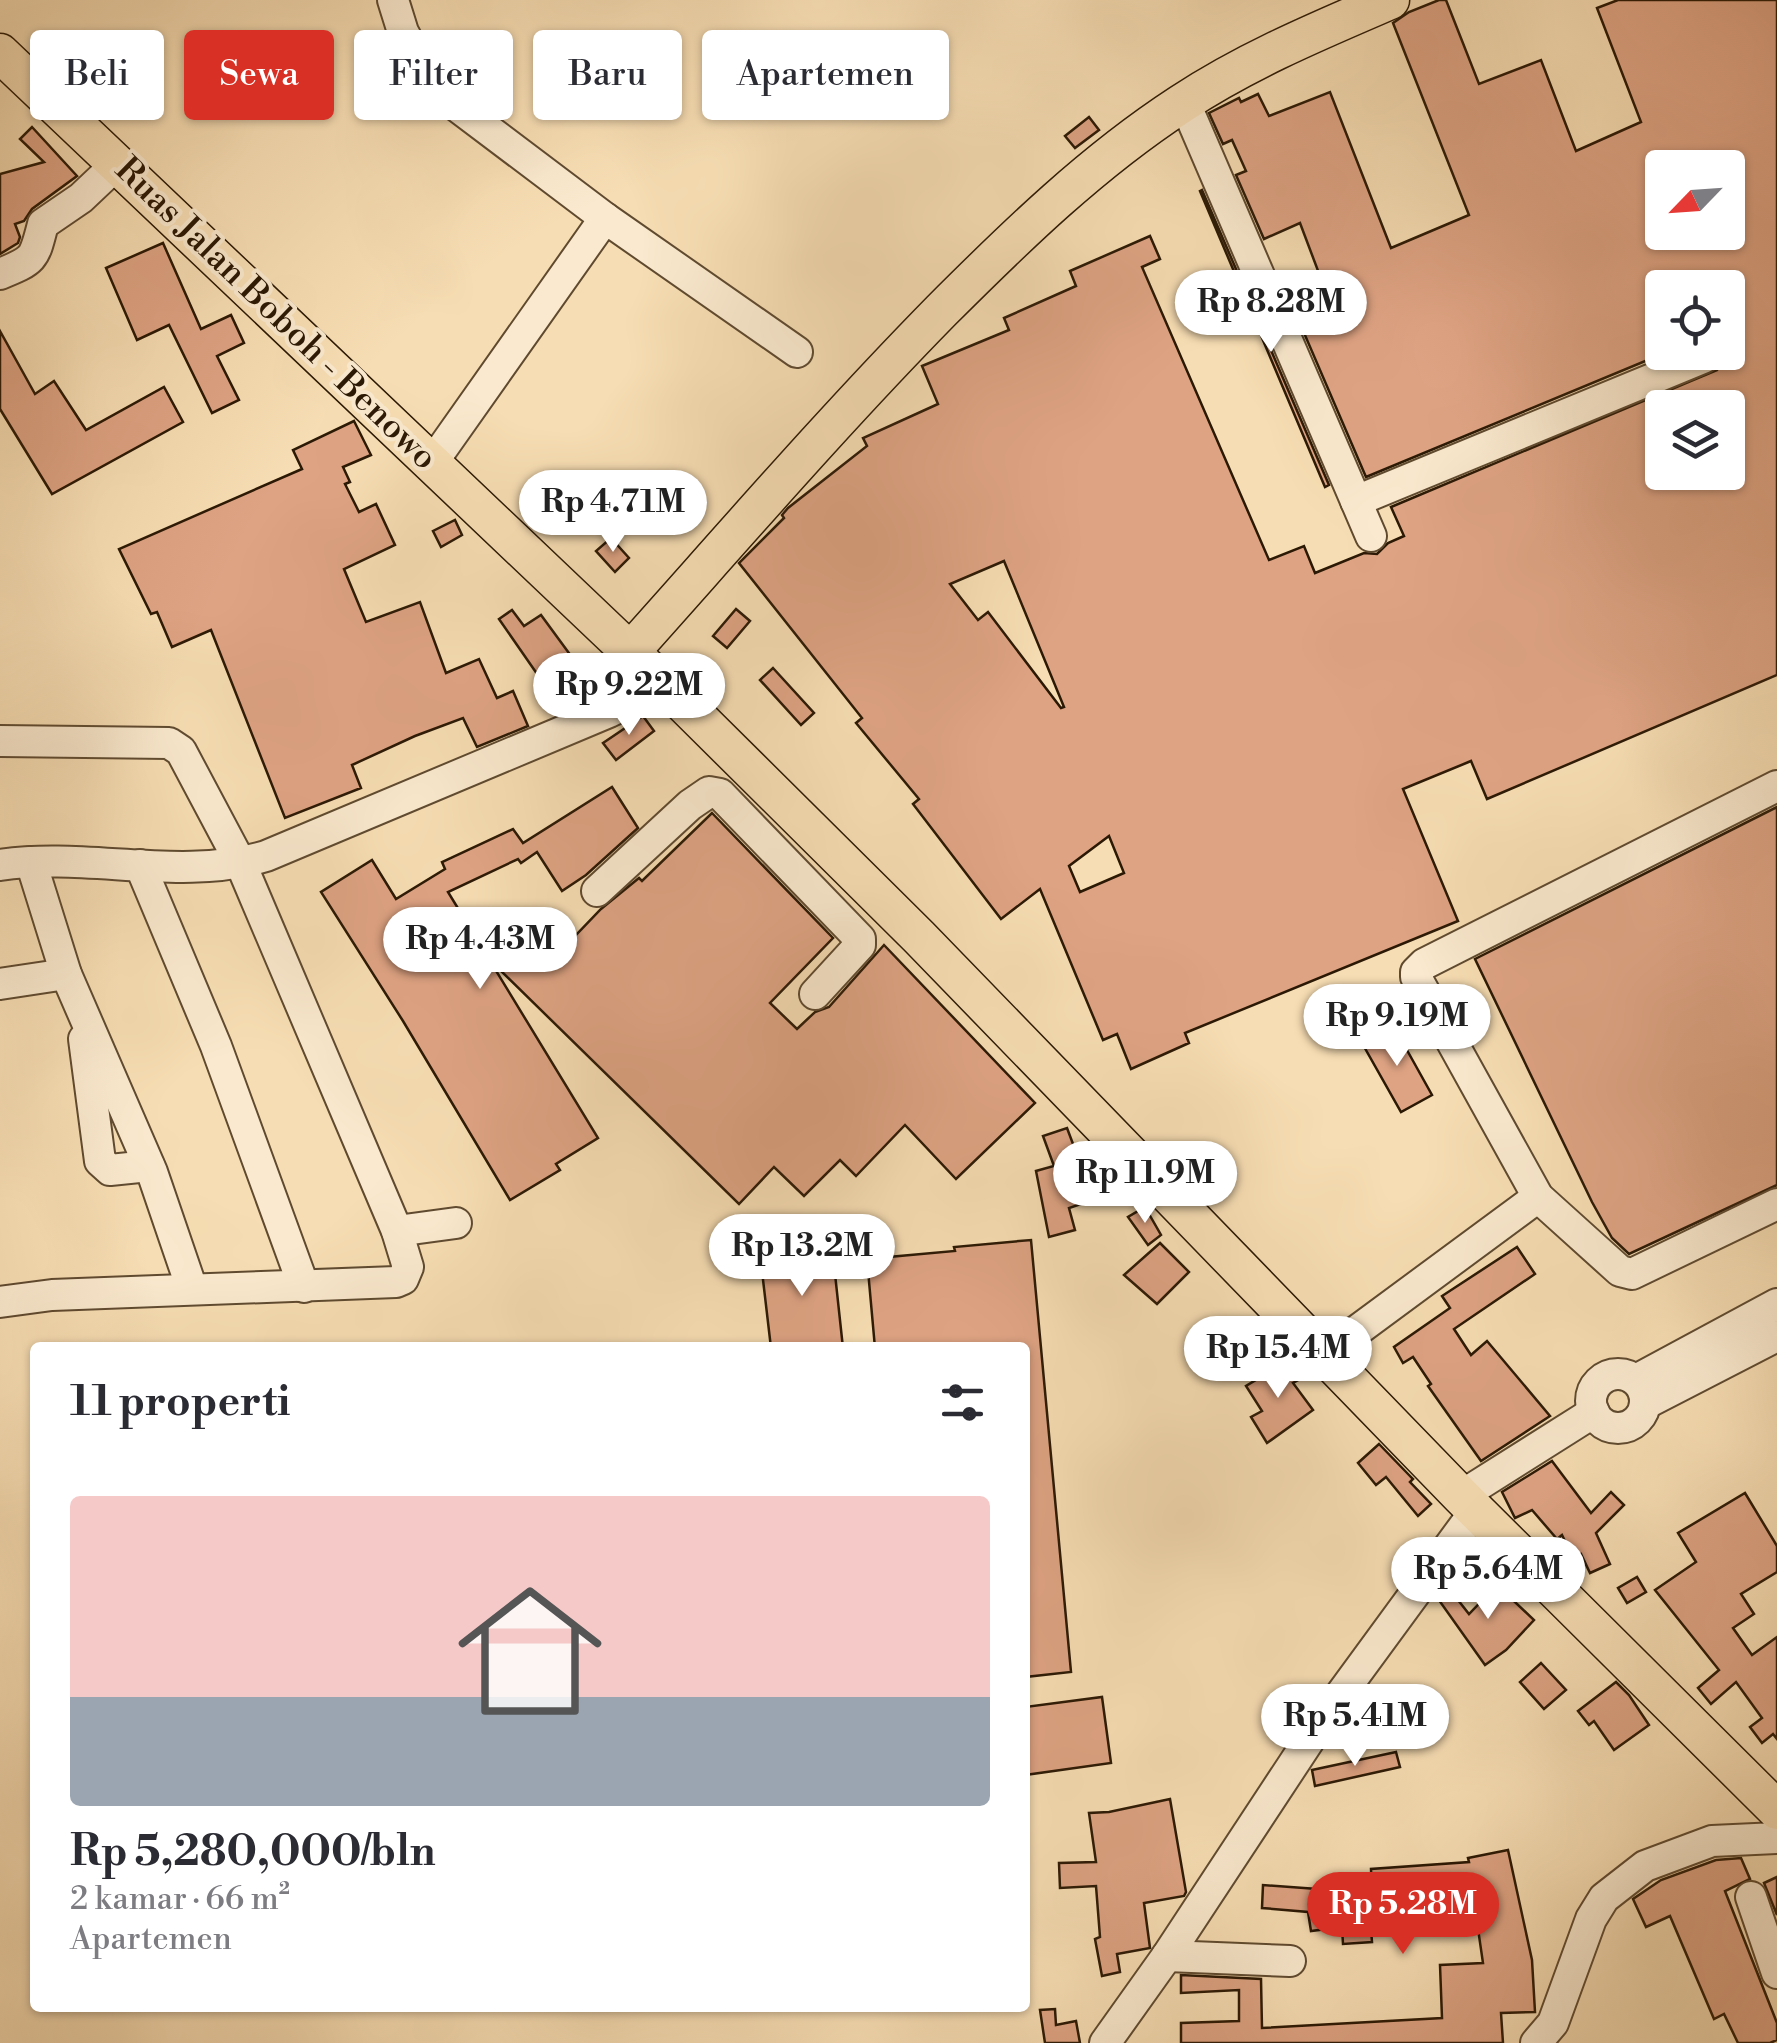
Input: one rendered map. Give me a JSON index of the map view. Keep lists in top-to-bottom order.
{
  "streets": {
    "main road": ["Ruas Jalan Boboh - Benowo"]
  },
  "north": "bottom left",
  "page": {
    "chip": [
      "Beli",
      "Sewa",
      "Filter",
      "Baru",
      "Apartemen"
    ],
    "price": [
      "Rp 8.28M",
      "Rp 4.71M",
      "Rp 9.22M",
      "Rp 4.43M",
      "Rp 9.19M",
      "Rp 11.9M",
      "Rp 13.2M",
      "Rp 15.4M",
      "Rp 5.64M",
      "Rp 5.41M",
      "Rp 5.28M"
    ],
    "heading": "11 properti",
    "list": [
      {
        "name": "Rp 5,280,000/bln",
        "note": "2 kamar · 66 m² · Apartemen"
      }
    ]
  }
}
